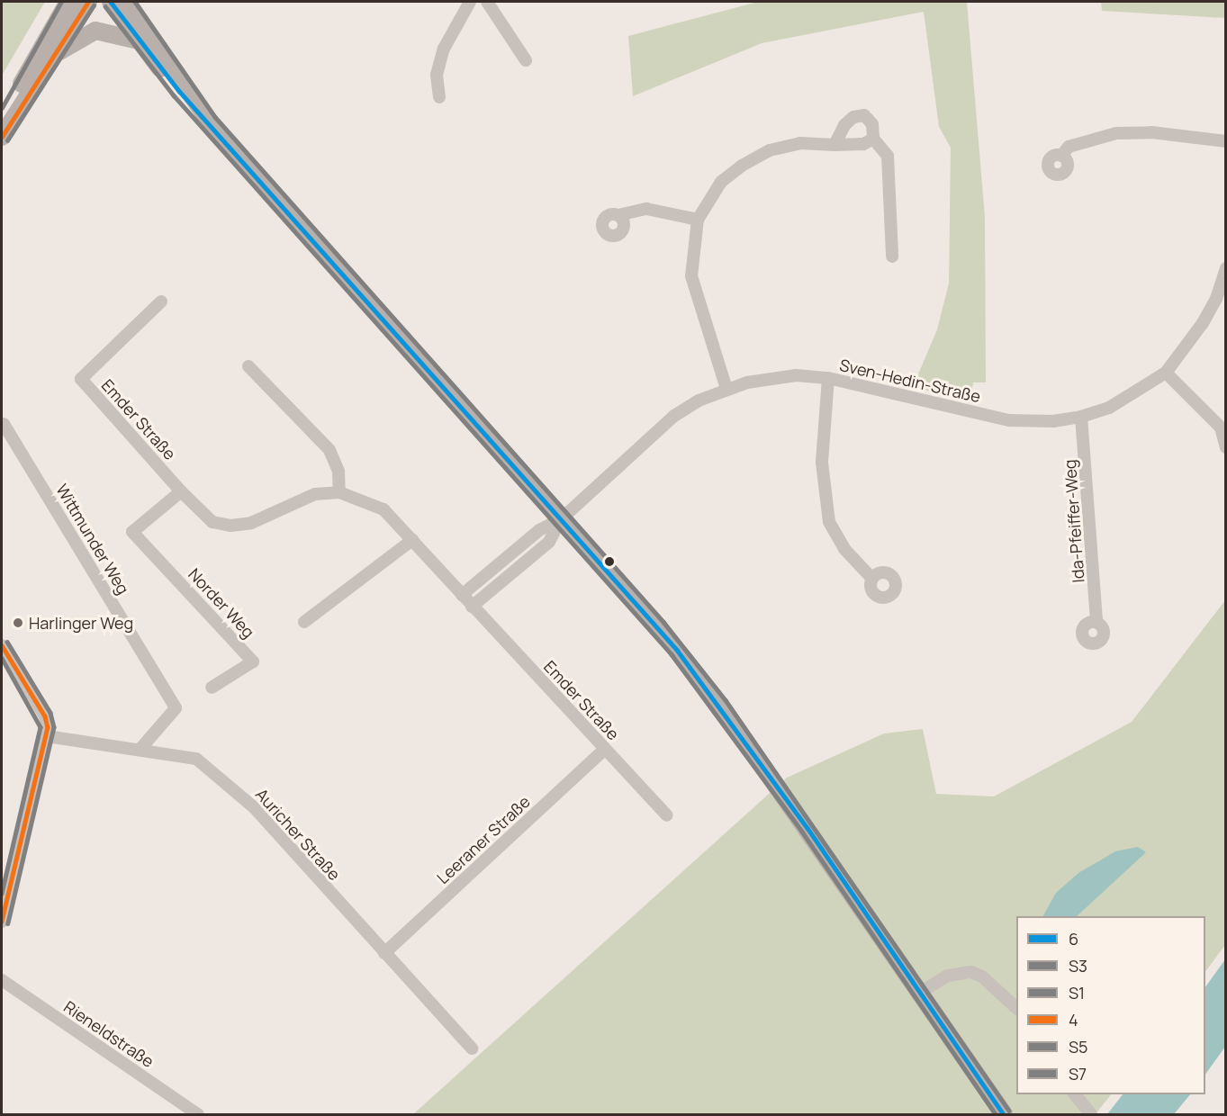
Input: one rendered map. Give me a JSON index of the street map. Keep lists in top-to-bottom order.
{
  "streets": {
    "street": [
      "Sven-Hedin-Straße",
      "Emder Straße",
      "Ida-Pfeiffer-Weg",
      "Wittmunder Weg",
      "Norder Weg",
      "Auricher Straße",
      "Leeraner Straße",
      "Rieneldstraße"
    ]
  },
  "crossings": [
    ["Sven-Hedin-Straße", "Ida-Pfeiffer-Weg"],
    ["Emder Straße", "Norder Weg"],
    ["Emder Straße", "Leeraner Straße"],
    ["Wittmunder Weg", "Auricher Straße"],
    ["Auricher Straße", "Leeraner Straße"]
  ],
  "places": ["Harlinger Weg"],
  "lines": [
    "transit line 6",
    "transit line S1",
    "transit line 4",
    "transit line S7",
    "transit line S5",
    "transit line S3"
  ],
  "legend": [
    "6",
    "S3",
    "S1",
    "4",
    "S5",
    "S7"
  ]
}
